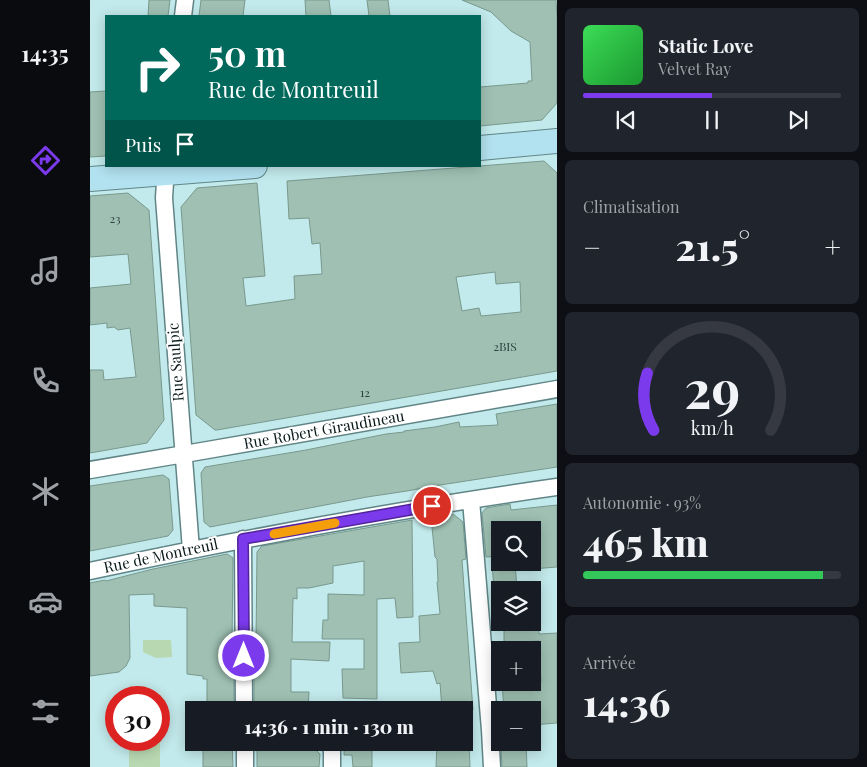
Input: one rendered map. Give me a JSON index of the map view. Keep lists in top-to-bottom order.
{
  "streets": {
    "street": ["Rue Saulpic", "Rue Robert Giraudineau", "Rue de Montreuil"]
  },
  "crossings": [
    ["Rue Saulpic", "Rue Robert Giraudineau"],
    ["Rue Saulpic", "Rue de Montreuil"]
  ],
  "house_numbers": ["23", "2BIS", "12"],
  "page": {
    "tabs": "14:35",
    "turn": ["50 m", "Rue de Montreuil"],
    "song": ["Static Love", "Velvet Ray"],
    "then": "Puis",
    "tile": [
      "Climatisation",
      ["Autonomie · 93%", "465 km"],
      ["Arrivée", "14:36"]
    ],
    "heat": ["−", "21.5°", "+"],
    "map_buttons": ["+", "−"],
    "limit": "30",
    "trip": "14:36 · 1 min · 130 m",
    "gauge": ["29", "km/h"]
  }
}
